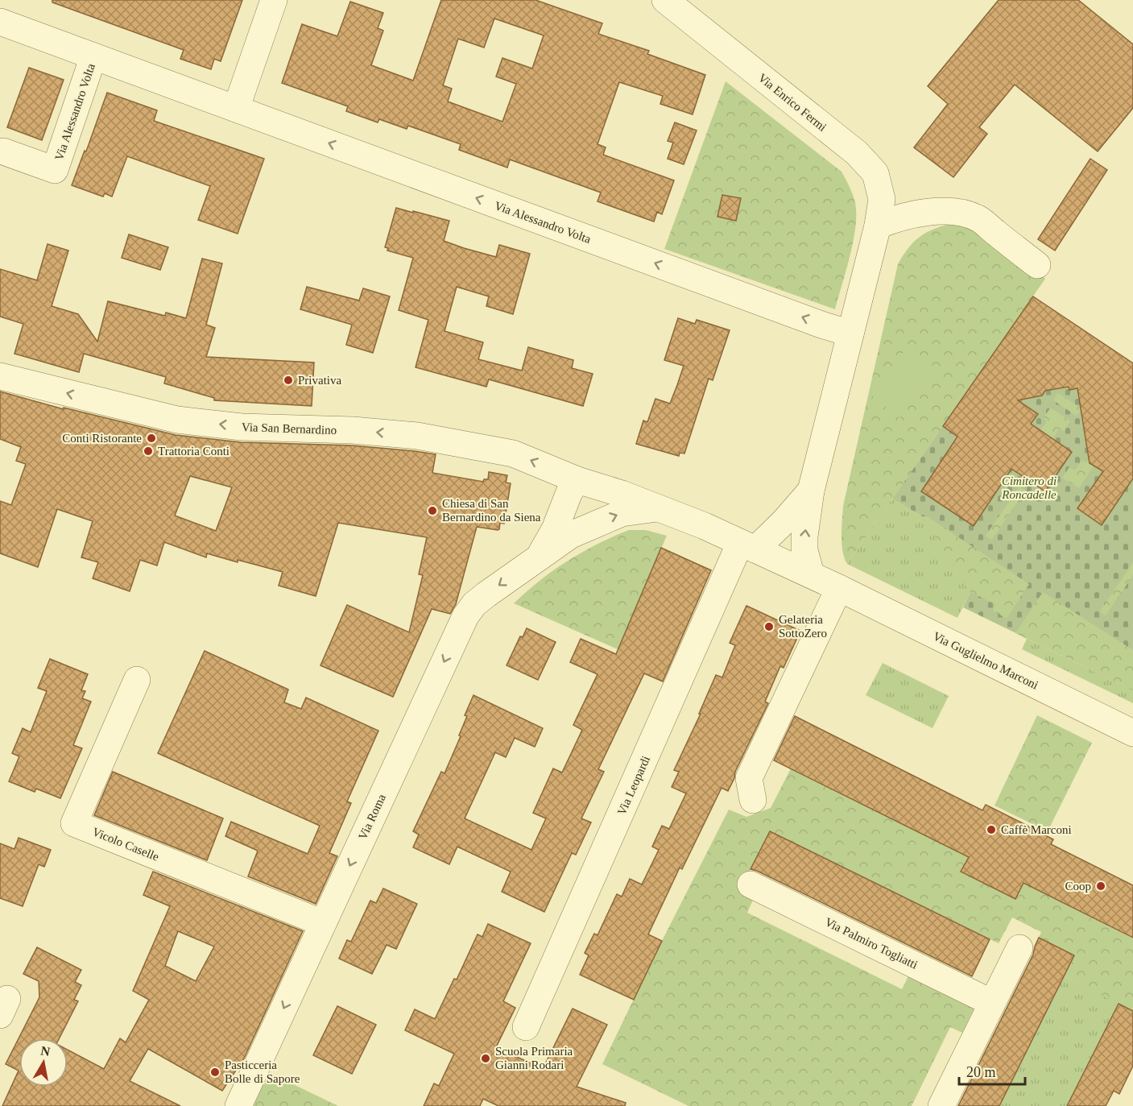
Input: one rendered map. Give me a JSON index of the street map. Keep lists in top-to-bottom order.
{
  "streets": {
    "street": [
      "Via Enrico Fermi",
      "Via Alessandro Volta",
      "Via San Bernardino",
      "Via Guglielmo Marconi",
      "Via Leopardi",
      "Via Roma",
      "Vicolo Caselle",
      "Via Palmiro Togliatti"
    ]
  },
  "crossings": [
    ["Via Enrico Fermi", "Via Alessandro Volta"],
    ["Via Enrico Fermi", "Via Guglielmo Marconi"],
    ["Via Enrico Fermi", "Via Leopardi"],
    ["Via San Bernardino", "Via Guglielmo Marconi"],
    ["Via San Bernardino", "Via Roma"],
    ["Via Guglielmo Marconi", "Via Leopardi"],
    ["Via Guglielmo Marconi", "Via Roma"],
    ["Via Roma", "Vicolo Caselle"]
  ],
  "one_way": ["Via Alessandro Volta", "Via San Bernardino"],
  "parks": ["Cimitero di Roncadelle"],
  "places": [
    "Privativa",
    "Conti Ristorante",
    "Trattoria Conti",
    "Chiesa di San Bernardino da Siena",
    "Gelateria SottoZero",
    "Caffè Marconi",
    "Coop",
    "Scuola Primaria Gianni Rodari",
    "Pasticceria Bolle di Sapore"
  ],
  "scale_bar": "20 m",
  "north": "top"
}
